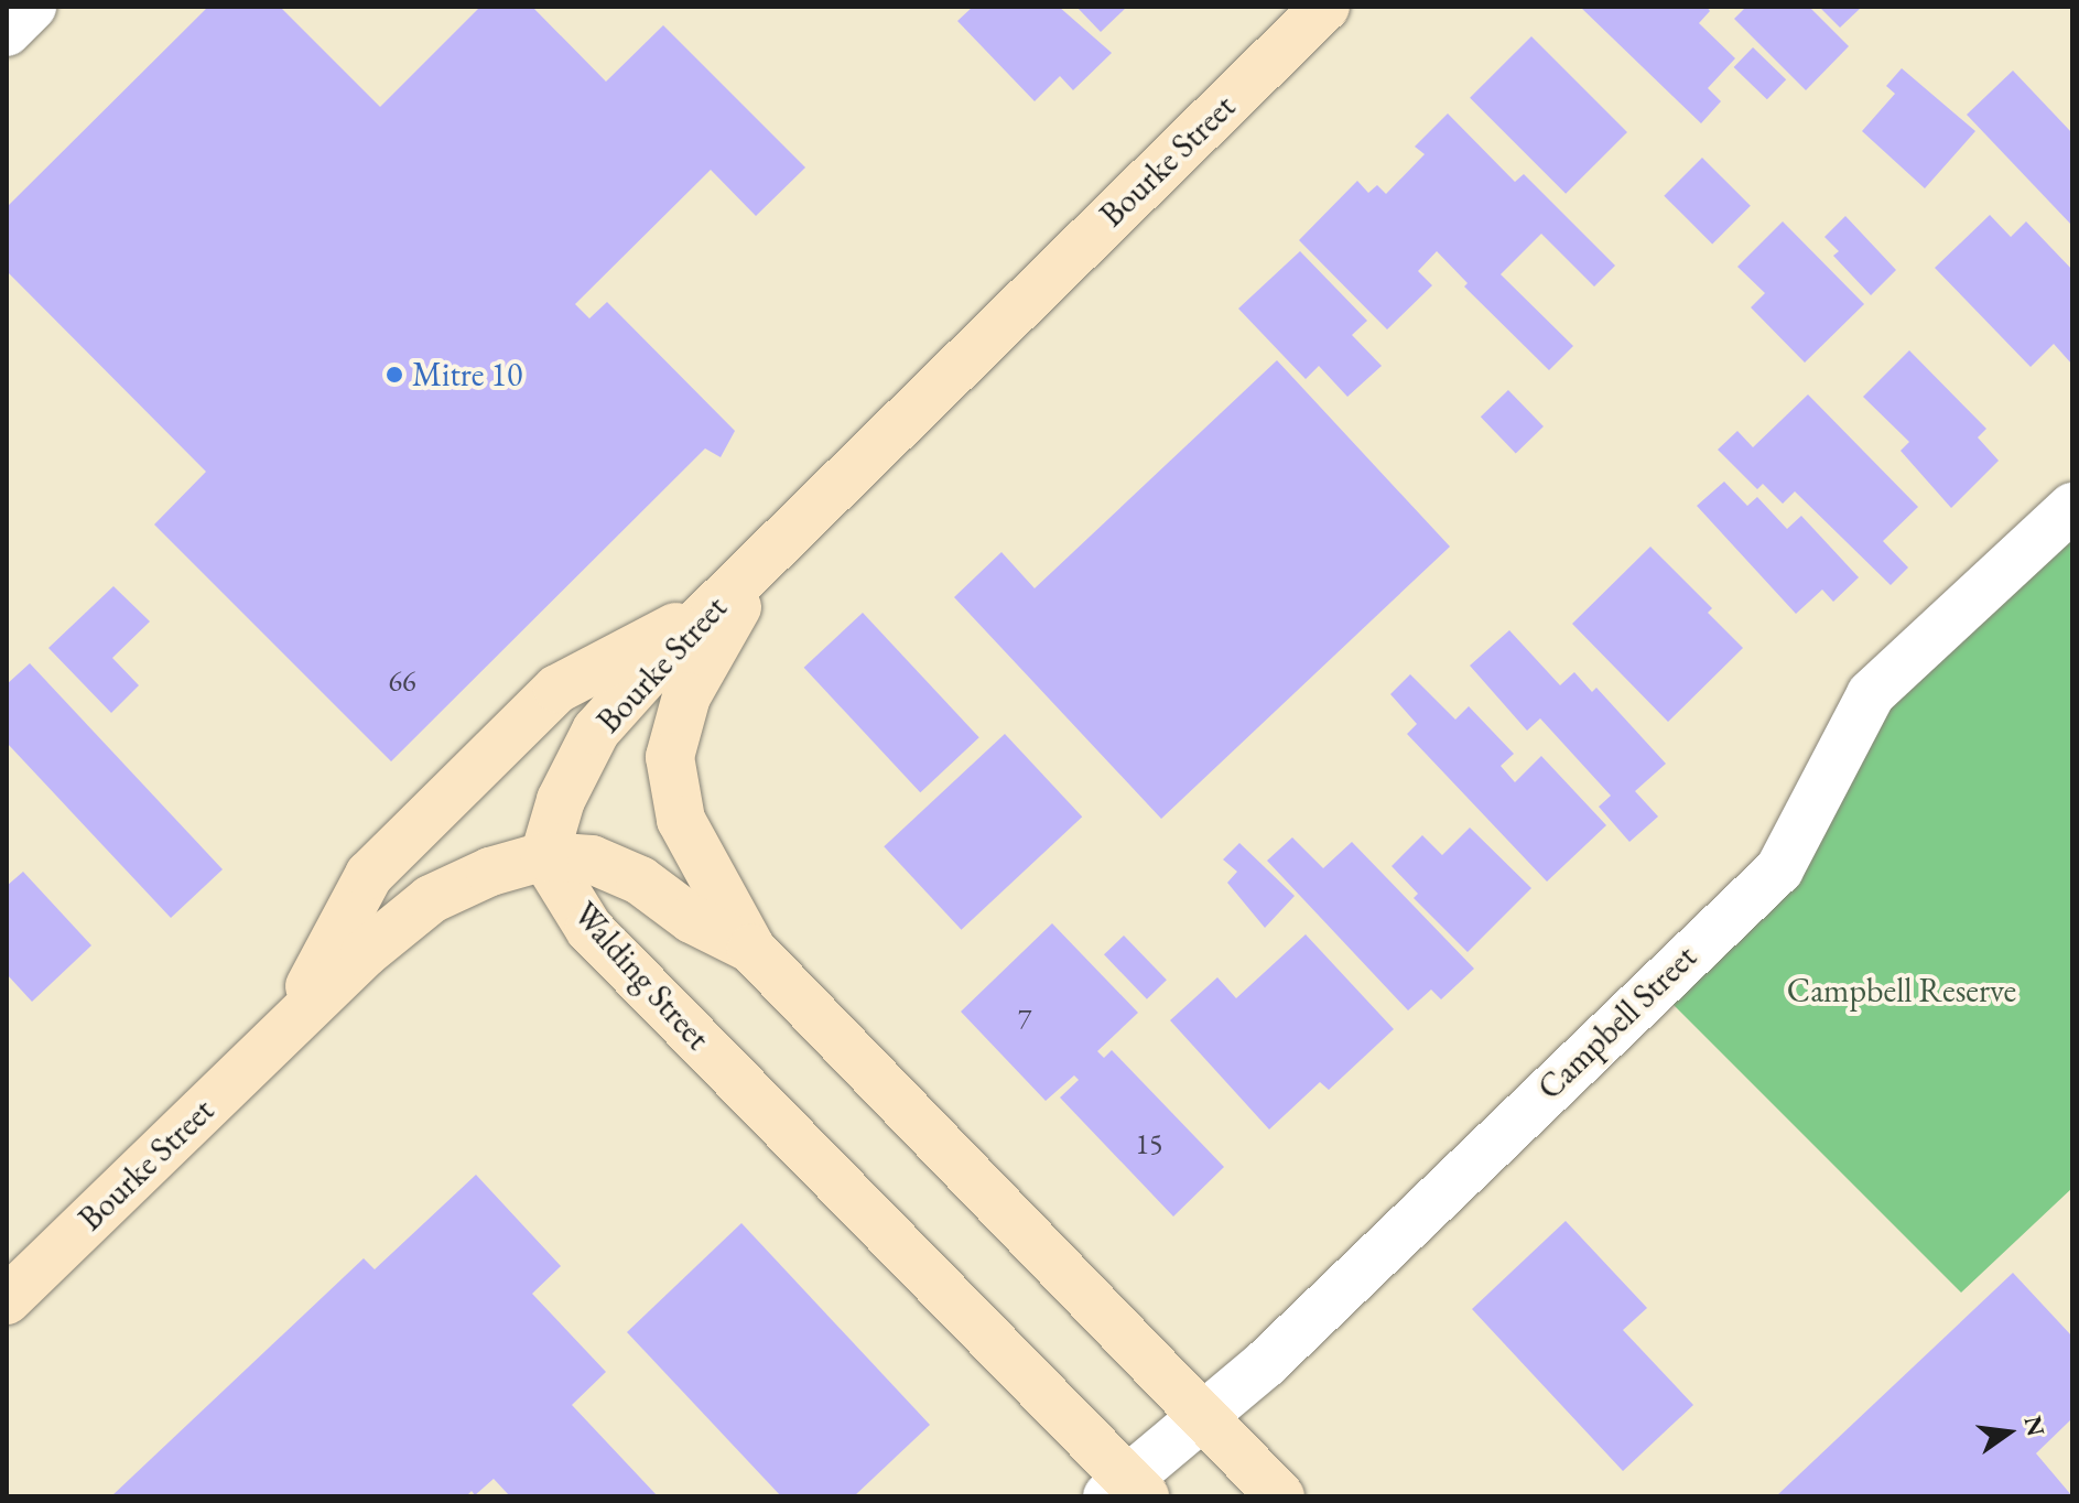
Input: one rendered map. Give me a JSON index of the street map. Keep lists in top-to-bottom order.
{
  "streets": {
    "main road": ["Bourke Street", "Walding Street"],
    "street": ["Campbell Street"]
  },
  "crossings": [
    ["Bourke Street", "Walding Street"],
    ["Walding Street", "Campbell Street"]
  ],
  "parks": ["Campbell Reserve"],
  "places": ["Mitre 10"],
  "house_numbers": ["66", "7", "15"],
  "north": "right"
}
